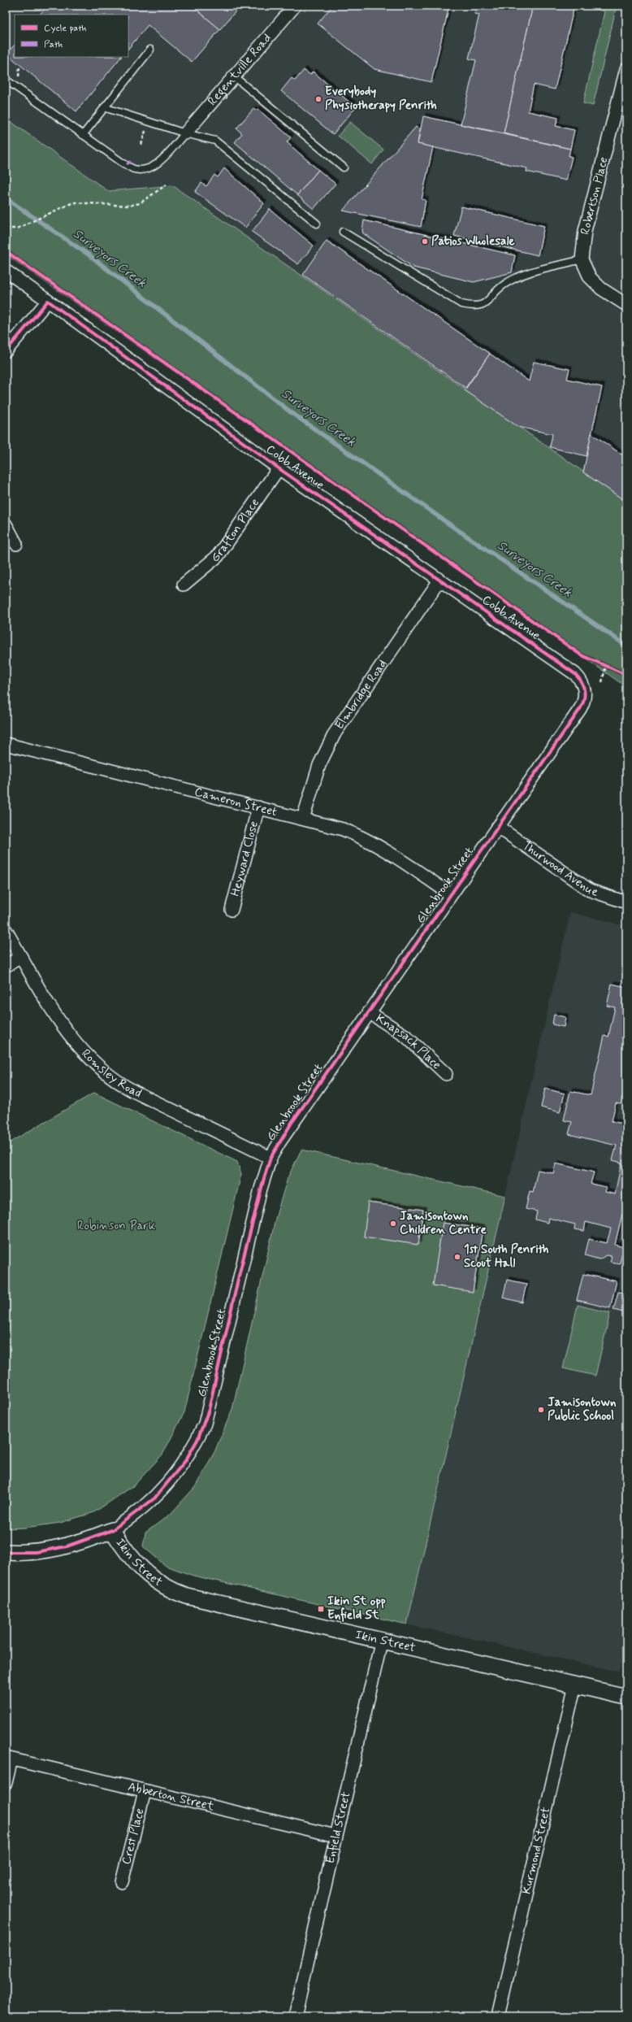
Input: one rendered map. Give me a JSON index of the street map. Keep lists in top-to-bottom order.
{
  "streets": {
    "street": [
      "Regentville Road",
      "Robertson Place",
      "Cobb Avenue",
      "Grafton Place",
      "Elmbridge Road",
      "Cameron Street",
      "Heyward Close",
      "Thurwood Avenue",
      "Glenbrook Street",
      "Knapsack Place",
      "Romsley Road",
      "Ikin Street",
      "Abberton Street",
      "Enfield Street",
      "Crest Place",
      "Kurmond Street"
    ]
  },
  "crossings": [
    ["Cobb Avenue", "Grafton Place"],
    ["Cobb Avenue", "Elmbridge Road"],
    ["Cobb Avenue", "Glenbrook Street"],
    ["Elmbridge Road", "Cameron Street"],
    ["Cameron Street", "Heyward Close"],
    ["Cameron Street", "Glenbrook Street"],
    ["Thurwood Avenue", "Glenbrook Street"],
    ["Glenbrook Street", "Knapsack Place"],
    ["Glenbrook Street", "Romsley Road"],
    ["Glenbrook Street", "Ikin Street"],
    ["Ikin Street", "Enfield Street"],
    ["Ikin Street", "Kurmond Street"],
    ["Abberton Street", "Enfield Street"],
    ["Abberton Street", "Crest Place"]
  ],
  "water": ["Surveyors Creek"],
  "parks": ["Robinson Park"],
  "places": {
    "other": [
      "Everybody Physiotherapy Penrith",
      "Patios Wholesale",
      "Jamisontown Children Centre",
      "1st South Penrith Scout Hall",
      "Jamisontown Public School"
    ],
    "transit": ["Ikin St opp Enfield St"]
  },
  "legend": ["Cycle path", "Path"]
}
